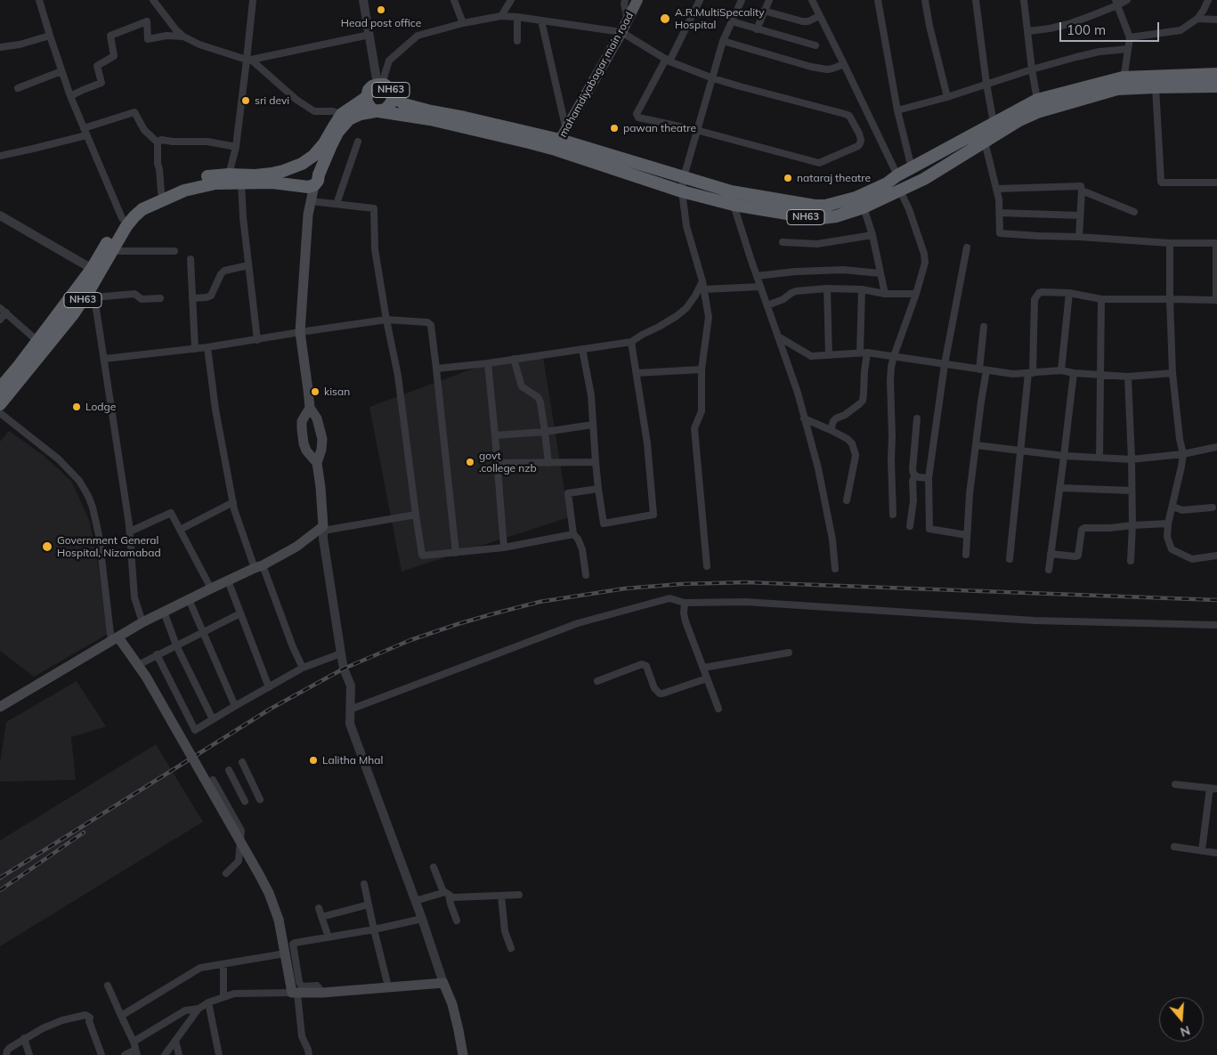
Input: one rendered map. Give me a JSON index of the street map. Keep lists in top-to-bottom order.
{
  "streets": {
    "highway": ["NH63"],
    "main road": ["mahamdiyabagar main road"]
  },
  "crossings": [
    ["mahamdiyabagar main road", "NH63"]
  ],
  "places": [
    "Head post office",
    "A.R.MultiSpecality Hospital",
    "sri devi",
    "pawan theatre",
    "nataraj theatre",
    "kisan",
    "Lodge",
    "govt .college nzb",
    "Government General Hospital, Nizamabad",
    "Lalitha Mhal"
  ],
  "scale_bar": "100 m",
  "north": "bottom"
}
